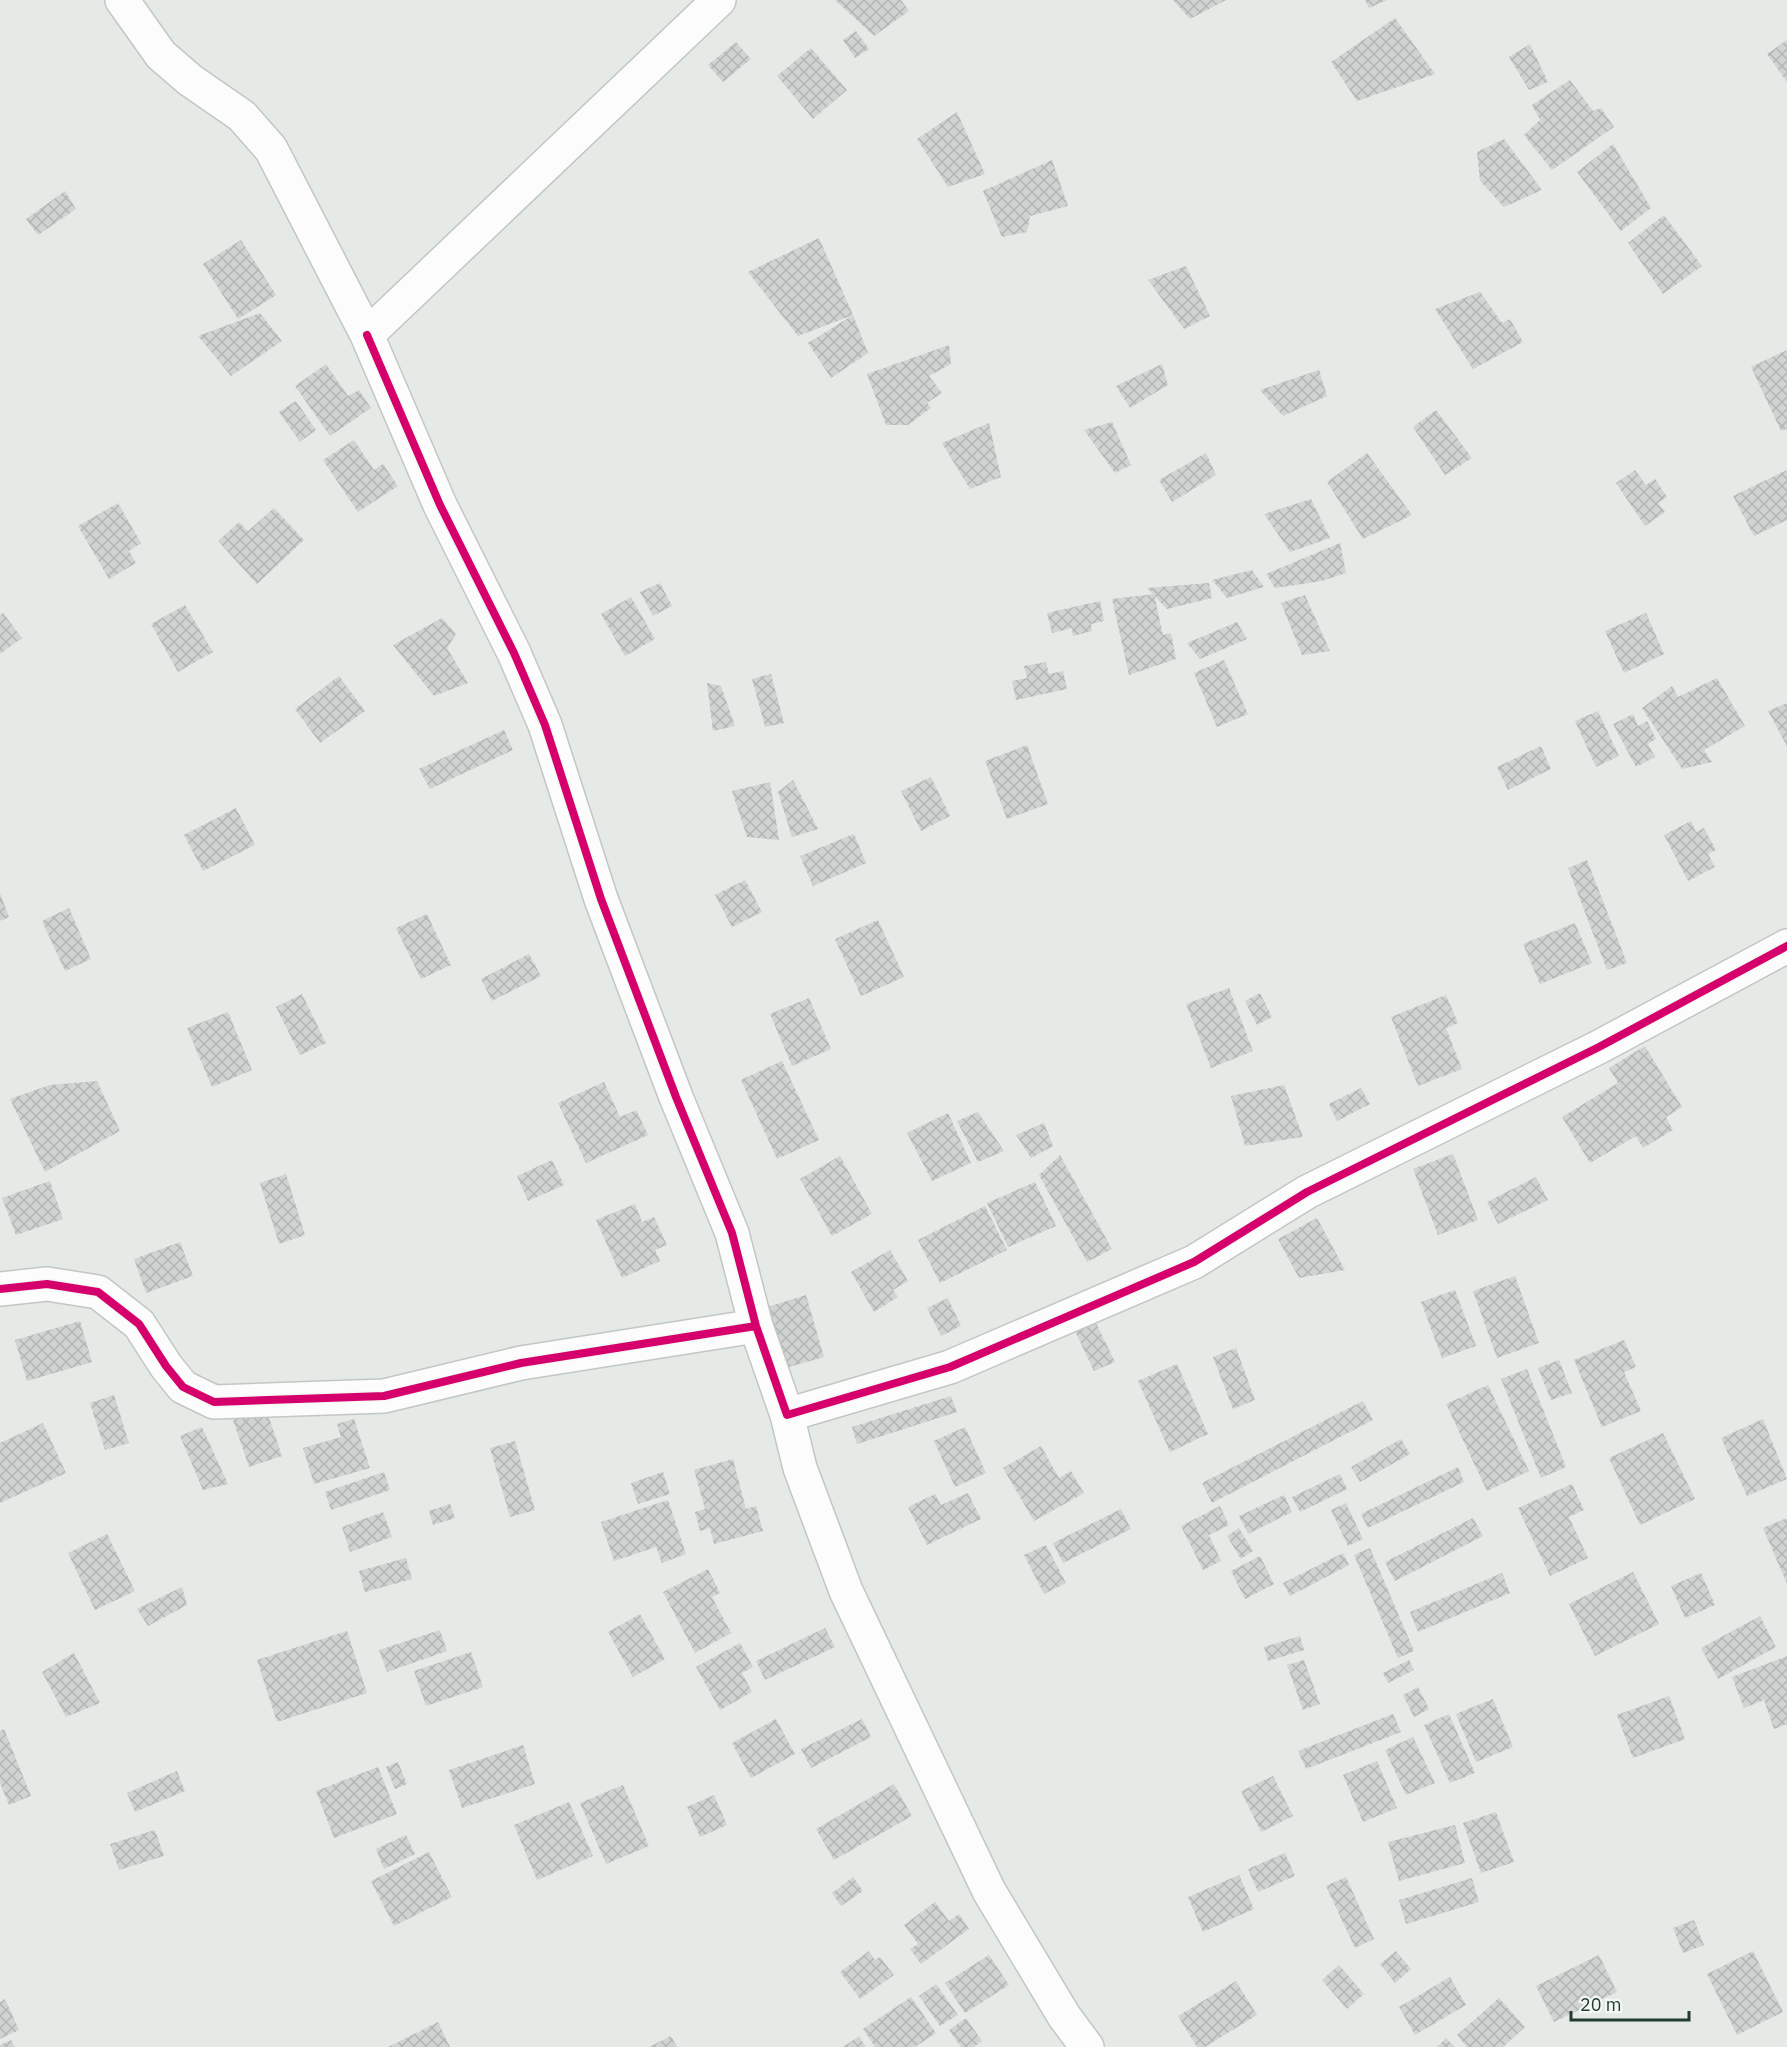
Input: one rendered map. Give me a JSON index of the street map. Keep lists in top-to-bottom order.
{
  "scale_bar": "20 m"
}
